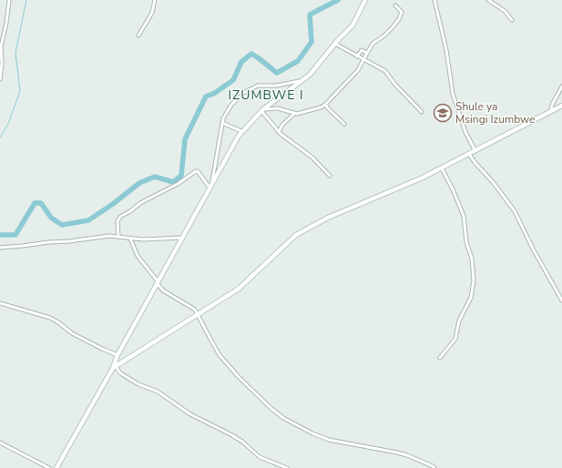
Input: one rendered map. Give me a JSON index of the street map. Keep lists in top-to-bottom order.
{
  "districts": ["IZUMBWE I"],
  "places": {
    "school or university": ["Shule ya Msingi Izumbwe"]
  }
}
